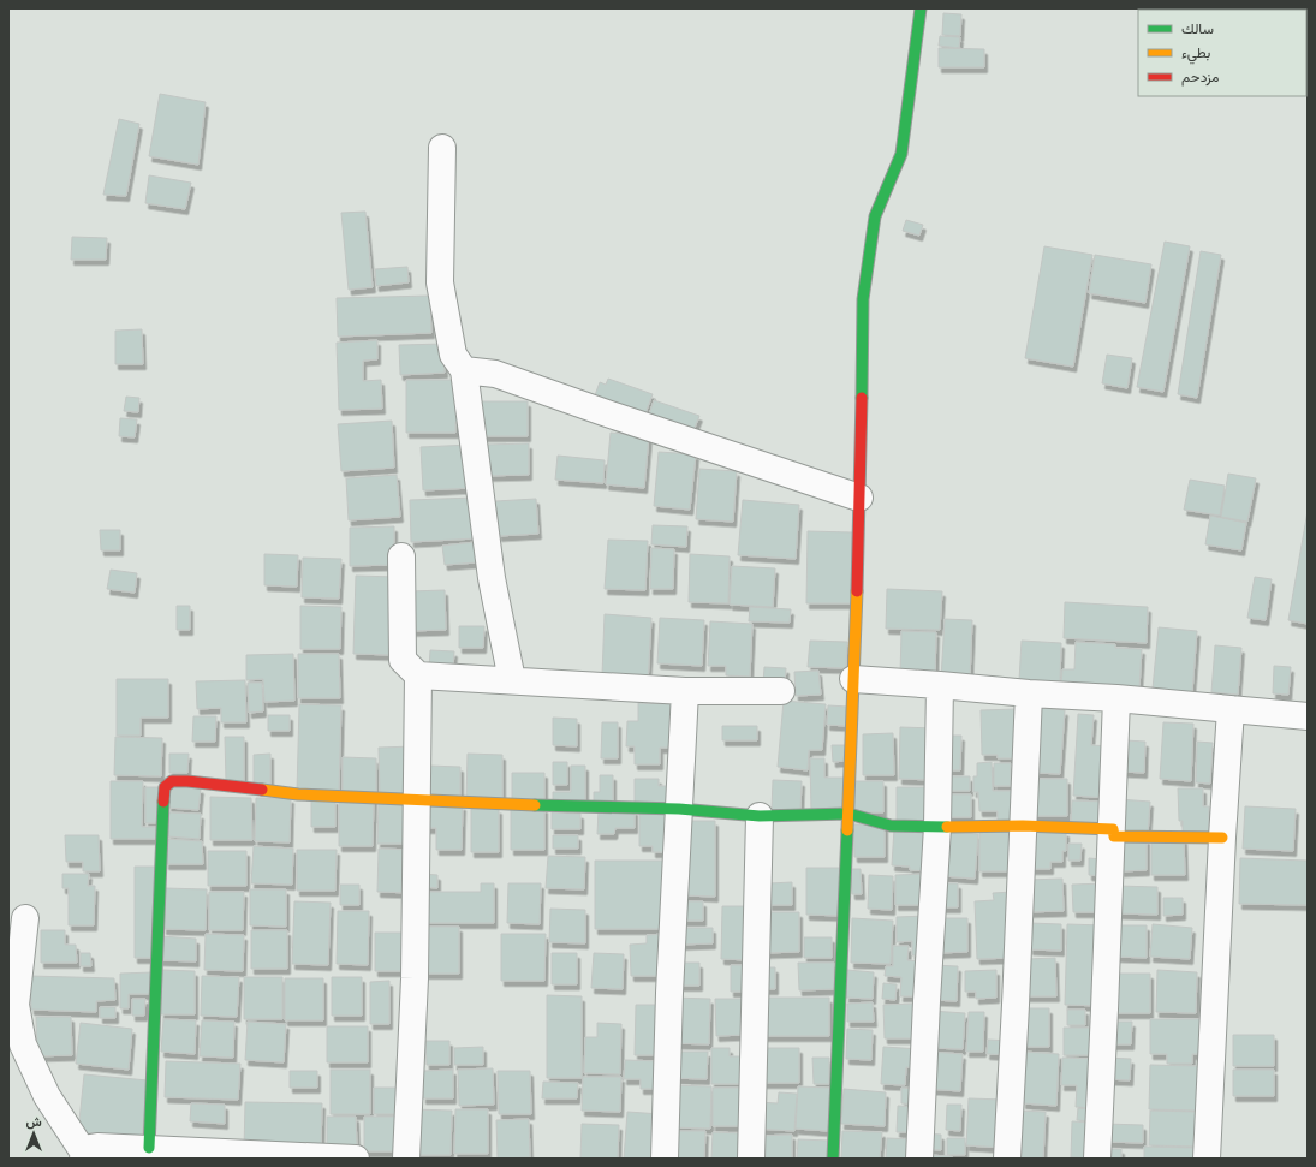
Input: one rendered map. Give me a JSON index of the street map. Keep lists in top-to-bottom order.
{
  "legend": ["سالك", "بطيء", "مزدحم"],
  "north": "top"
}
